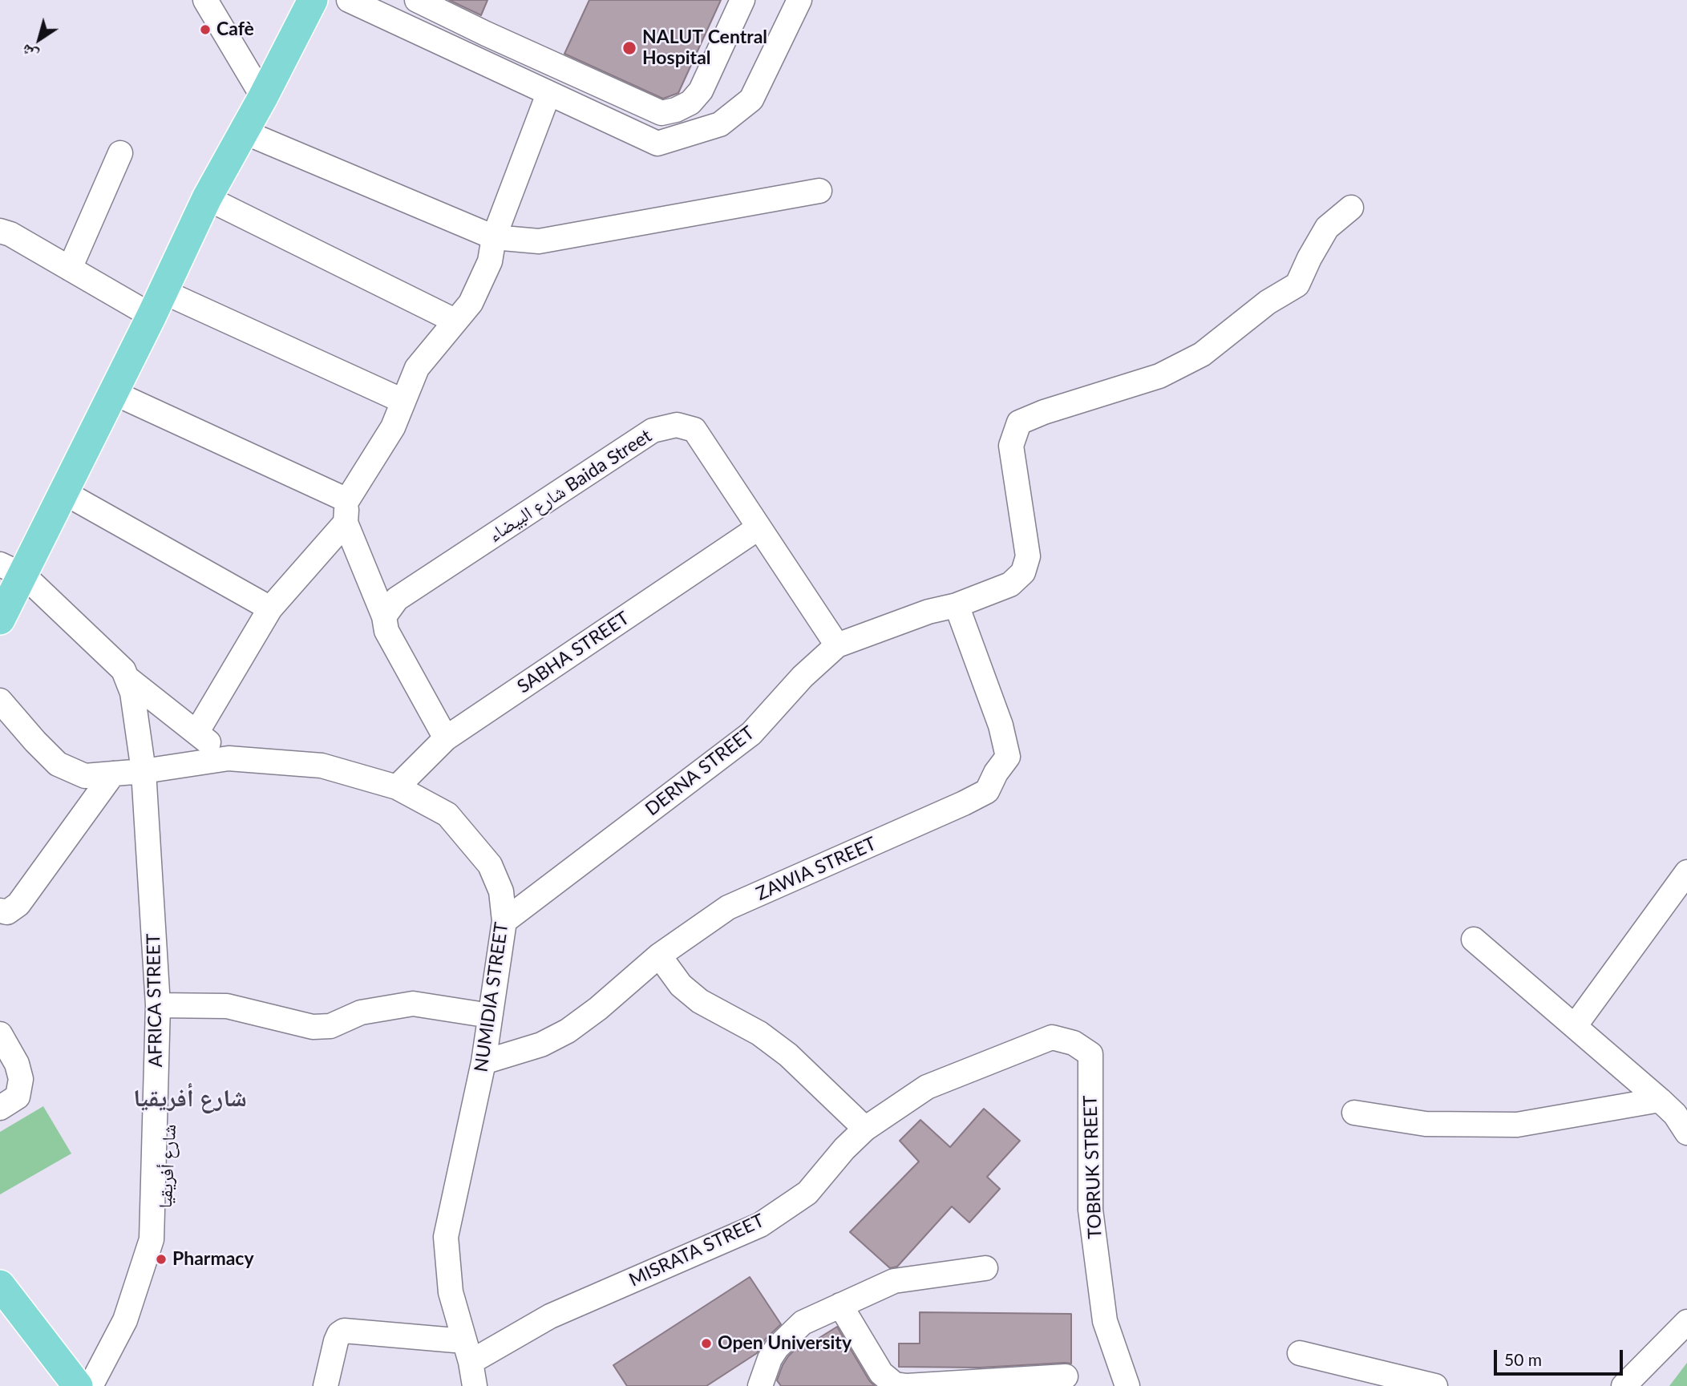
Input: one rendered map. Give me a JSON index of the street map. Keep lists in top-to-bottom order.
{
  "streets": {
    "street": [
      "شارع البيضاء Baida Street",
      "SABHA STREET",
      "DERNA STREET",
      "ZAWIA STREET",
      "NUMIDIA STREET",
      "AFRICA STREET",
      "شارع أفريقيا",
      "TOBRUK STREET",
      "MISRATA STREET"
    ]
  },
  "crossings": [
    ["شارع البيضاء Baida Street", "SABHA STREET"],
    ["شارع البيضاء Baida Street", "DERNA STREET"],
    ["SABHA STREET", "NUMIDIA STREET"],
    ["DERNA STREET", "ZAWIA STREET"],
    ["DERNA STREET", "NUMIDIA STREET"],
    ["ZAWIA STREET", "NUMIDIA STREET"],
    ["NUMIDIA STREET", "AFRICA STREET"],
    ["NUMIDIA STREET", "MISRATA STREET"],
    ["AFRICA STREET", "شارع أفريقيا"],
    ["TOBRUK STREET", "MISRATA STREET"]
  ],
  "districts": ["شارع أفريقيا"],
  "places": [
    "Cafè",
    "NALUT Central Hospital",
    "Pharmacy",
    "Open University"
  ],
  "scale_bar": "50 m",
  "north": "bottom left"
}
